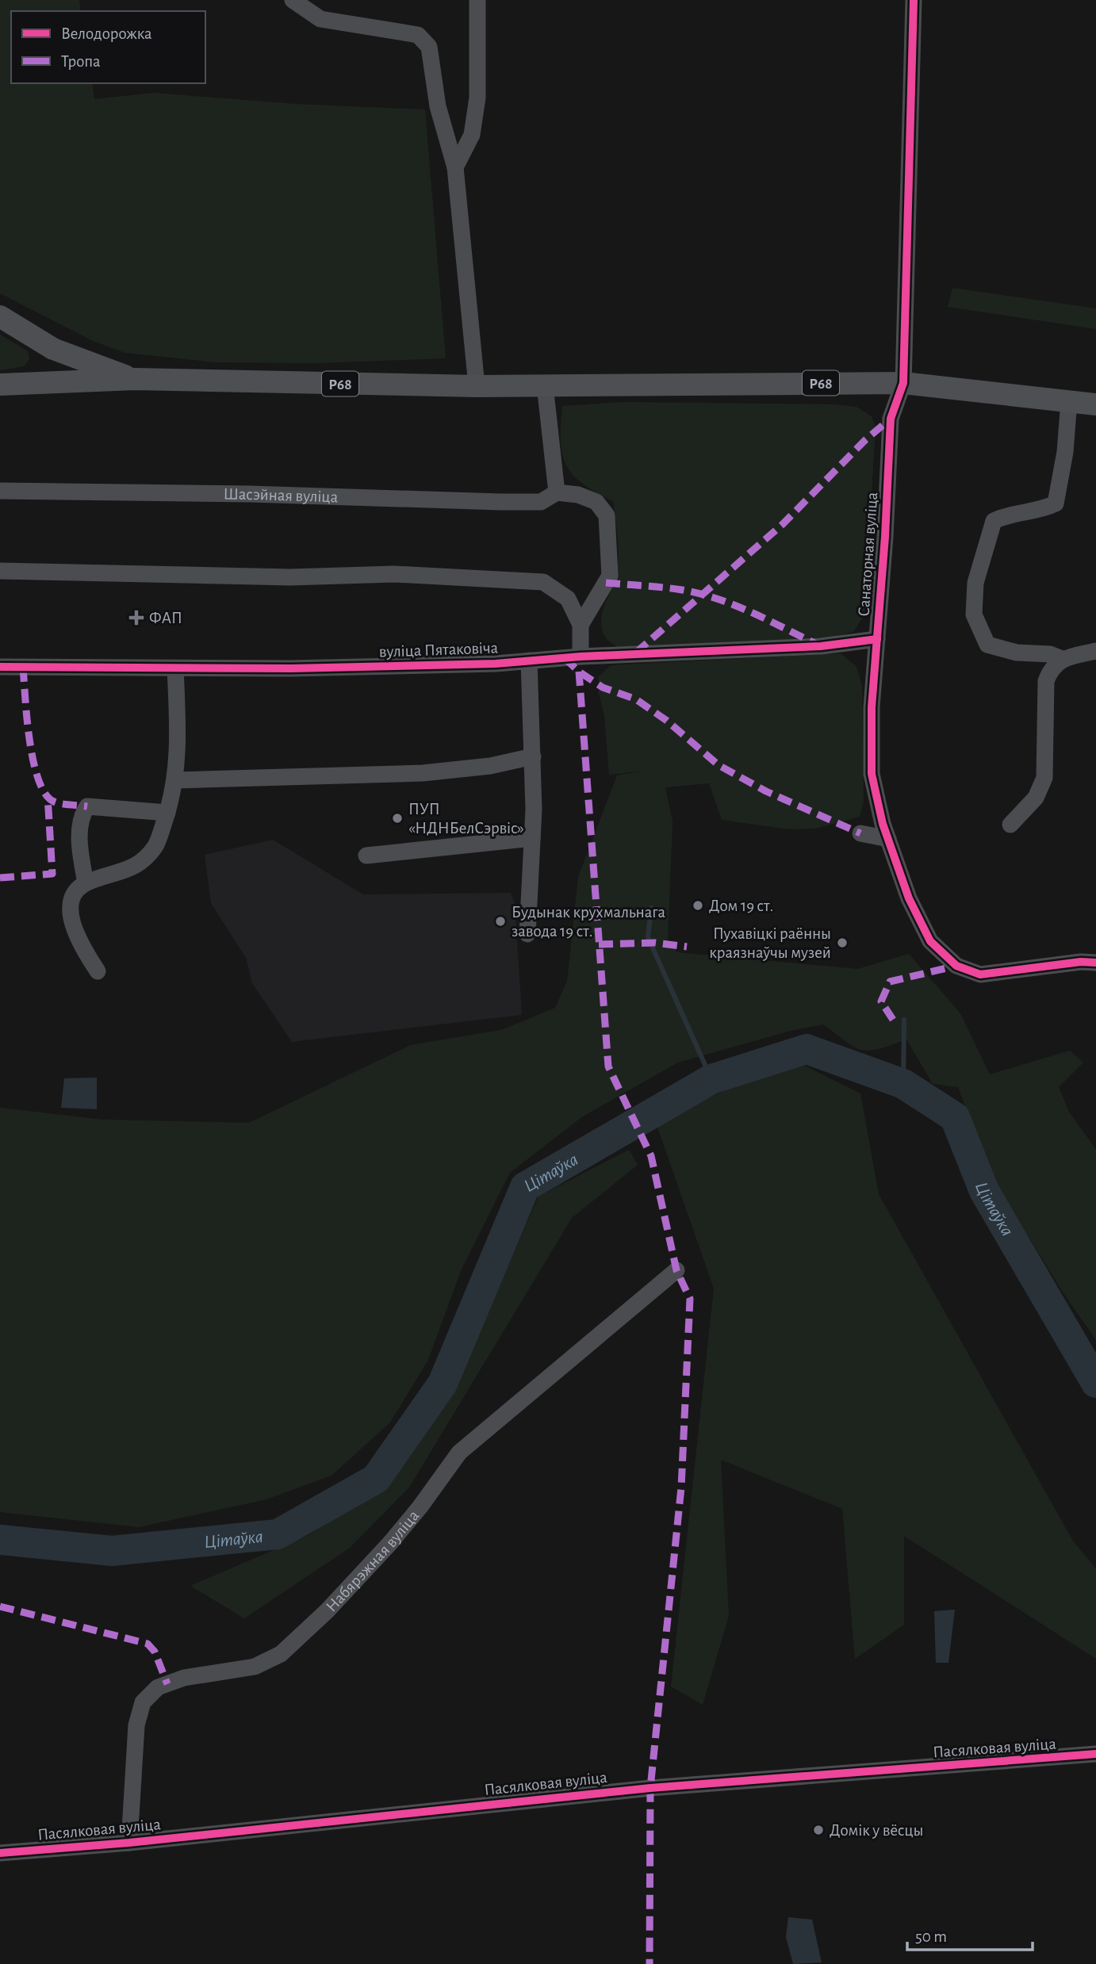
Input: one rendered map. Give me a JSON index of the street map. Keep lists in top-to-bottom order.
{
  "streets": {
    "main road": ["Р68"],
    "street": [
      "Шасэйная вуліца",
      "Санаторная вуліца",
      "вуліца Пятаковіча",
      "Набярэжная вуліца",
      "Пасялковая вуліца"
    ]
  },
  "crossings": [
    ["Р68", "Санаторная вуліца"],
    ["Санаторная вуліца", "вуліца Пятаковіча"],
    ["Набярэжная вуліца", "Пасялковая вуліца"]
  ],
  "water": ["Цітаўка"],
  "places": {
    "health": ["ФАП"],
    "other": [
      "ПУП «НДНБелСэрвіс»",
      "Дом 19 ст.",
      "Будынак крухмальнага завода 19 ст.",
      "Пухавіцкі раённы краязнаўчы музей",
      "Домік у вёсцы"
    ]
  },
  "legend": ["Велодорожка", "Тропа"],
  "scale_bar": "50 m"
}
